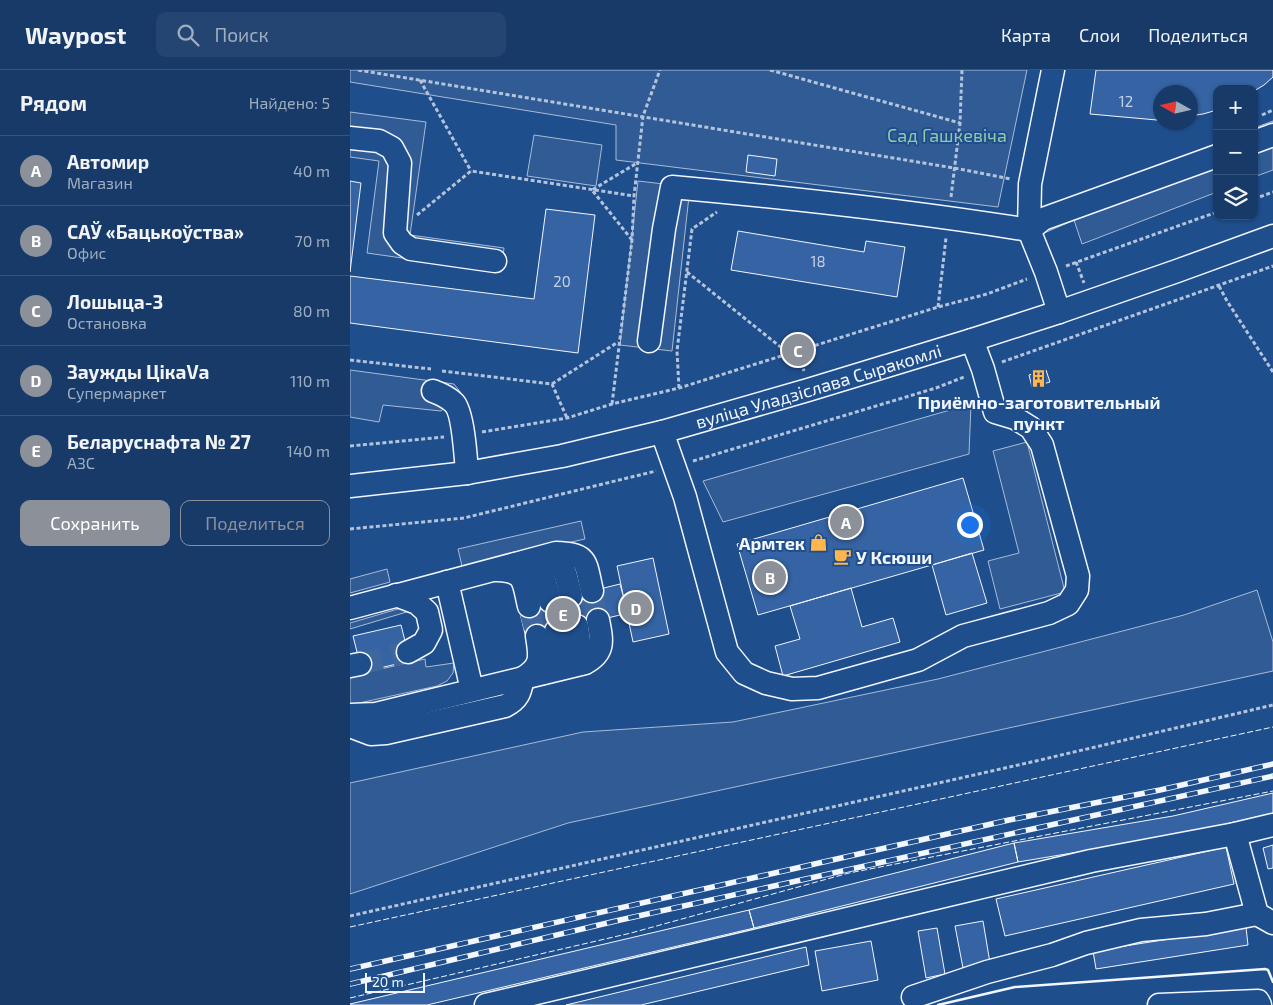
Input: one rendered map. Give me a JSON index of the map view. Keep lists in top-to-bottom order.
{
  "streets": {
    "street": ["вуліца Уладзіслава Сыракомлі"]
  },
  "parks": ["Сад Гашкевіча"],
  "places": {
    "building": ["Приёмно-заготовительный пункт"],
    "shop": ["Армтек"],
    "cafe": ["У Ксюши"]
  },
  "house_numbers": ["12", "18", "20"],
  "scale_bar": "20 m",
  "north": "left",
  "page": {
    "header": "Waypost",
    "search": "Поиск",
    "nav": ["Карта", "Слои", "Поделиться"],
    "heading": ["Рядом", "Найдено: 5"],
    "map_buttons": ["+", "−"],
    "list": [
      {
        "mark": "A",
        "name": "Автомир",
        "note": "Магазин",
        "value": "40 m"
      },
      {
        "mark": "B",
        "name": "САЎ «Бацькоўства»",
        "note": "Офис",
        "value": "70 m"
      },
      {
        "mark": "C",
        "name": "Лошыца-3",
        "note": "Остановка",
        "value": "80 m"
      },
      {
        "mark": "D",
        "name": "Заужды ЦікаVа",
        "note": "Супермаркет",
        "value": "110 m"
      },
      {
        "mark": "E",
        "name": "Беларуснафта № 27",
        "note": "АЗС",
        "value": "140 m"
      }
    ],
    "pins": [
      "C",
      "A",
      "B",
      "D",
      "E"
    ],
    "buttons": ["Сохранить", "Поделиться"],
    "scale": "20 m"
  }
}
